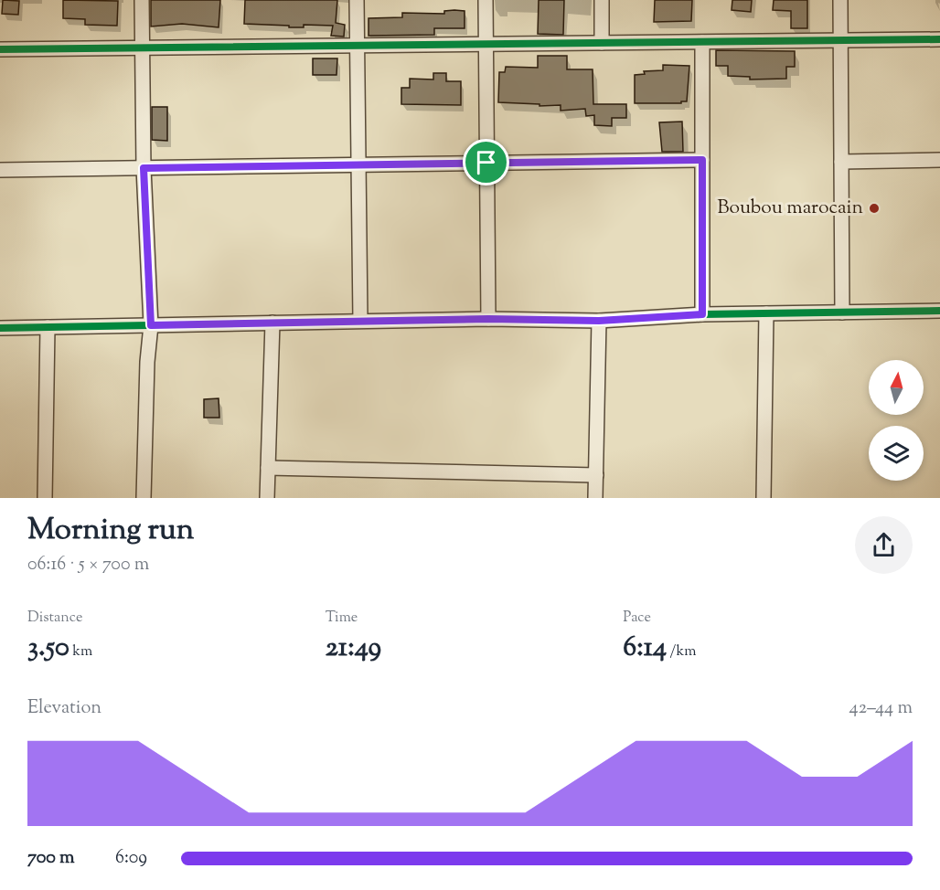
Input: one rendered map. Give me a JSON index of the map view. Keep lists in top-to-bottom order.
{
  "places": ["Boubou marocain"],
  "north": "top",
  "page": {
    "heading": ["Morning run", "06:16 · 5 × 700 m"],
    "stats": [
      ["Distance", "3.50 km"],
      ["Time", "21:49"],
      ["Pace", "6:14 /km"]
    ],
    "chart": ["Elevation", "42–44 m"],
    "list": [
      {
        "name": "700 m",
        "note": "6:09"
      }
    ]
  }
}
